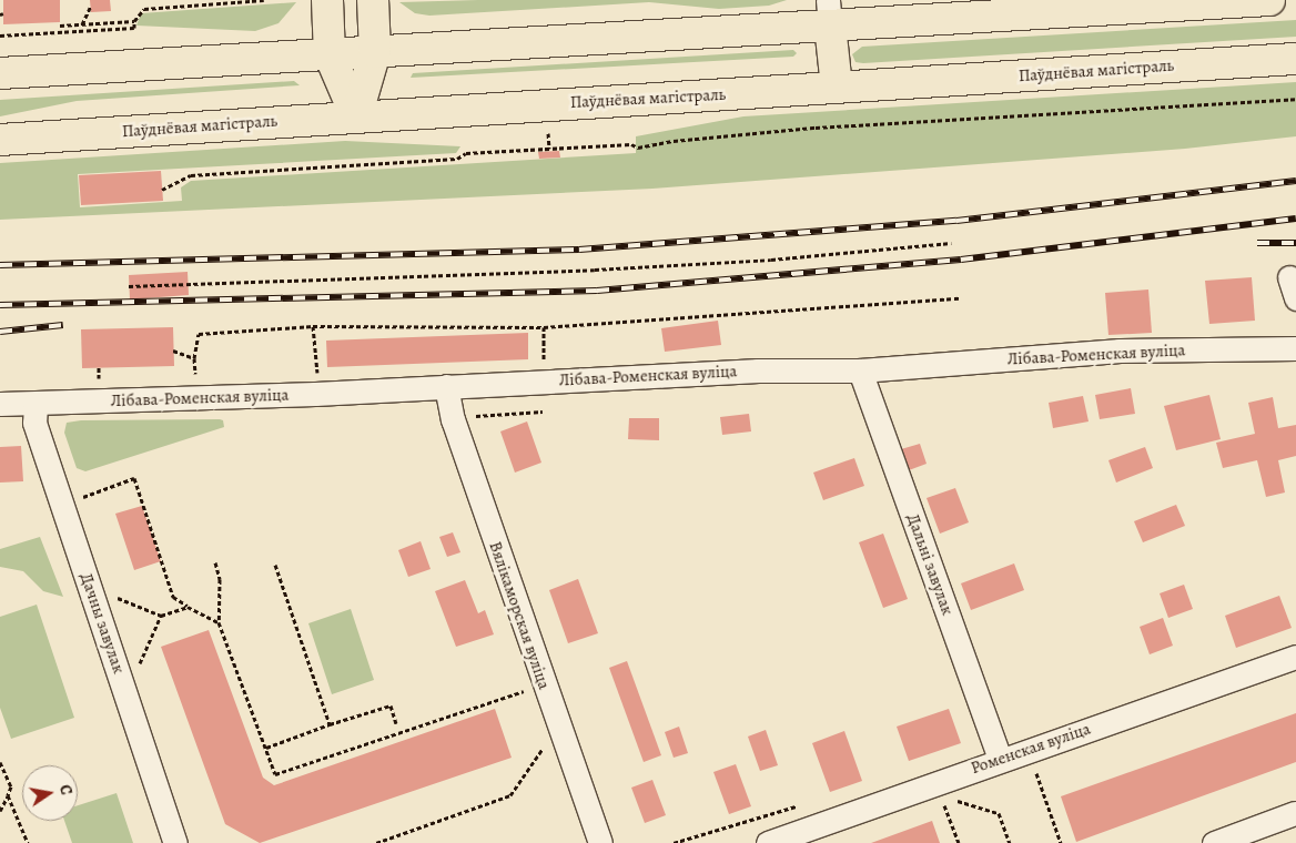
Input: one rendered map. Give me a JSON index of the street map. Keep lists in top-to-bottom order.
{
  "streets": {
    "main road": ["Паўднёвая магістраль"],
    "street": [
      "Лібава-Роменская вуліца",
      "Дальні завулак",
      "Вялікаморская вуліца",
      "Дачны завулак",
      "Роменская вуліца"
    ]
  },
  "crossings": [
    ["Лібава-Роменская вуліца", "Дальні завулак"],
    ["Лібава-Роменская вуліца", "Вялікаморская вуліца"],
    ["Лібава-Роменская вуліца", "Дачны завулак"],
    ["Дальні завулак", "Роменская вуліца"]
  ],
  "north": "right"
}
